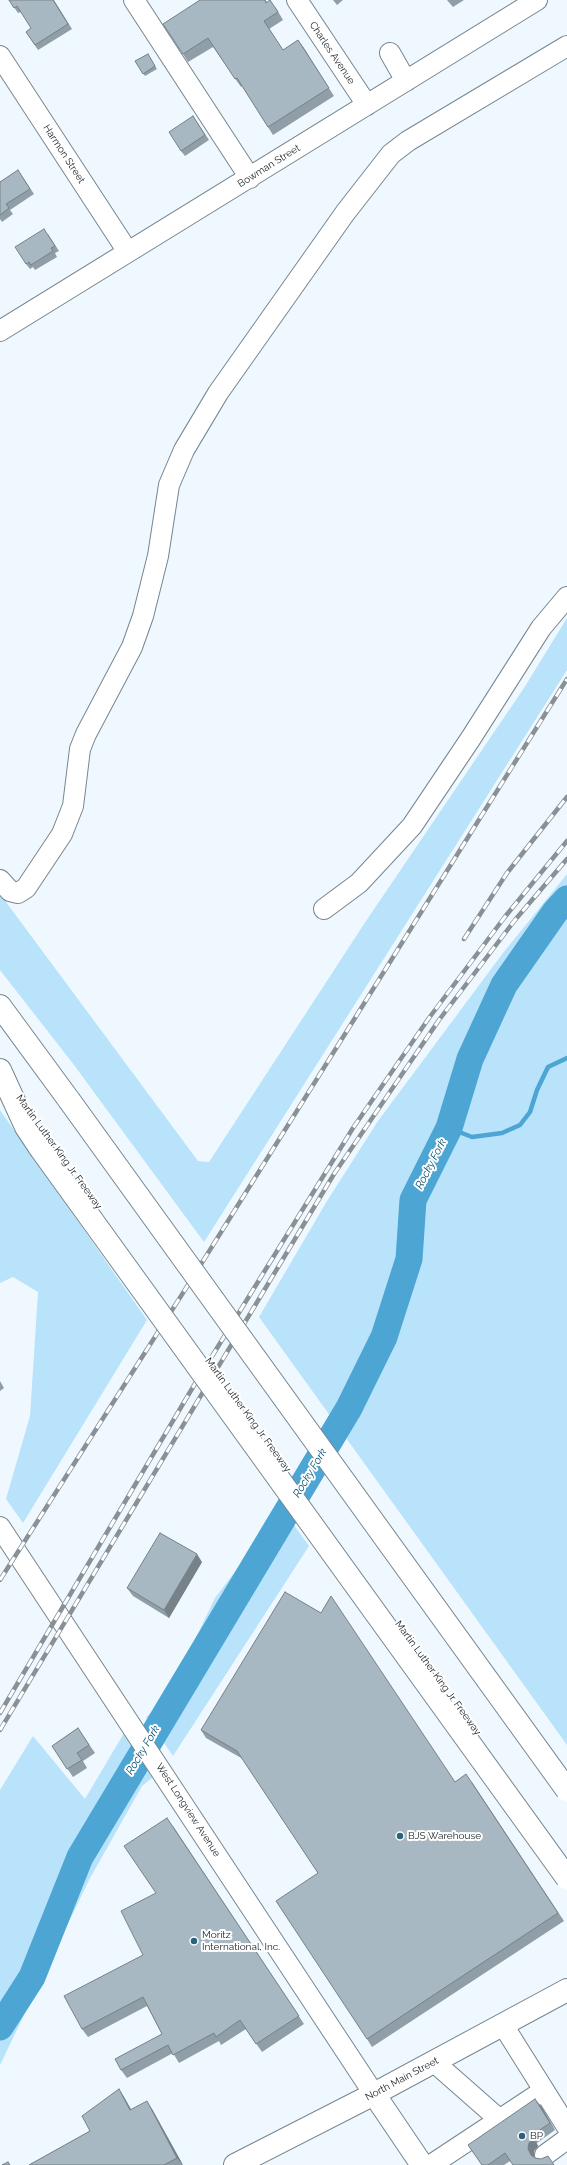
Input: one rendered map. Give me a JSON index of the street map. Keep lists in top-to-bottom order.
{
  "streets": {
    "main road": ["Martin Luther King Jr. Freeway", "North Main Street"],
    "street": [
      "Charles Avenue",
      "Harmon Street",
      "Bowman Street",
      "West Longview Avenue"
    ]
  },
  "crossings": [
    ["Charles Avenue", "Bowman Street"],
    ["Harmon Street", "Bowman Street"],
    ["West Longview Avenue", "North Main Street"]
  ],
  "water": ["Rocky Fork"],
  "places": ["BJS Warehouse", "Moritz International, Inc.", "BP"]
}
